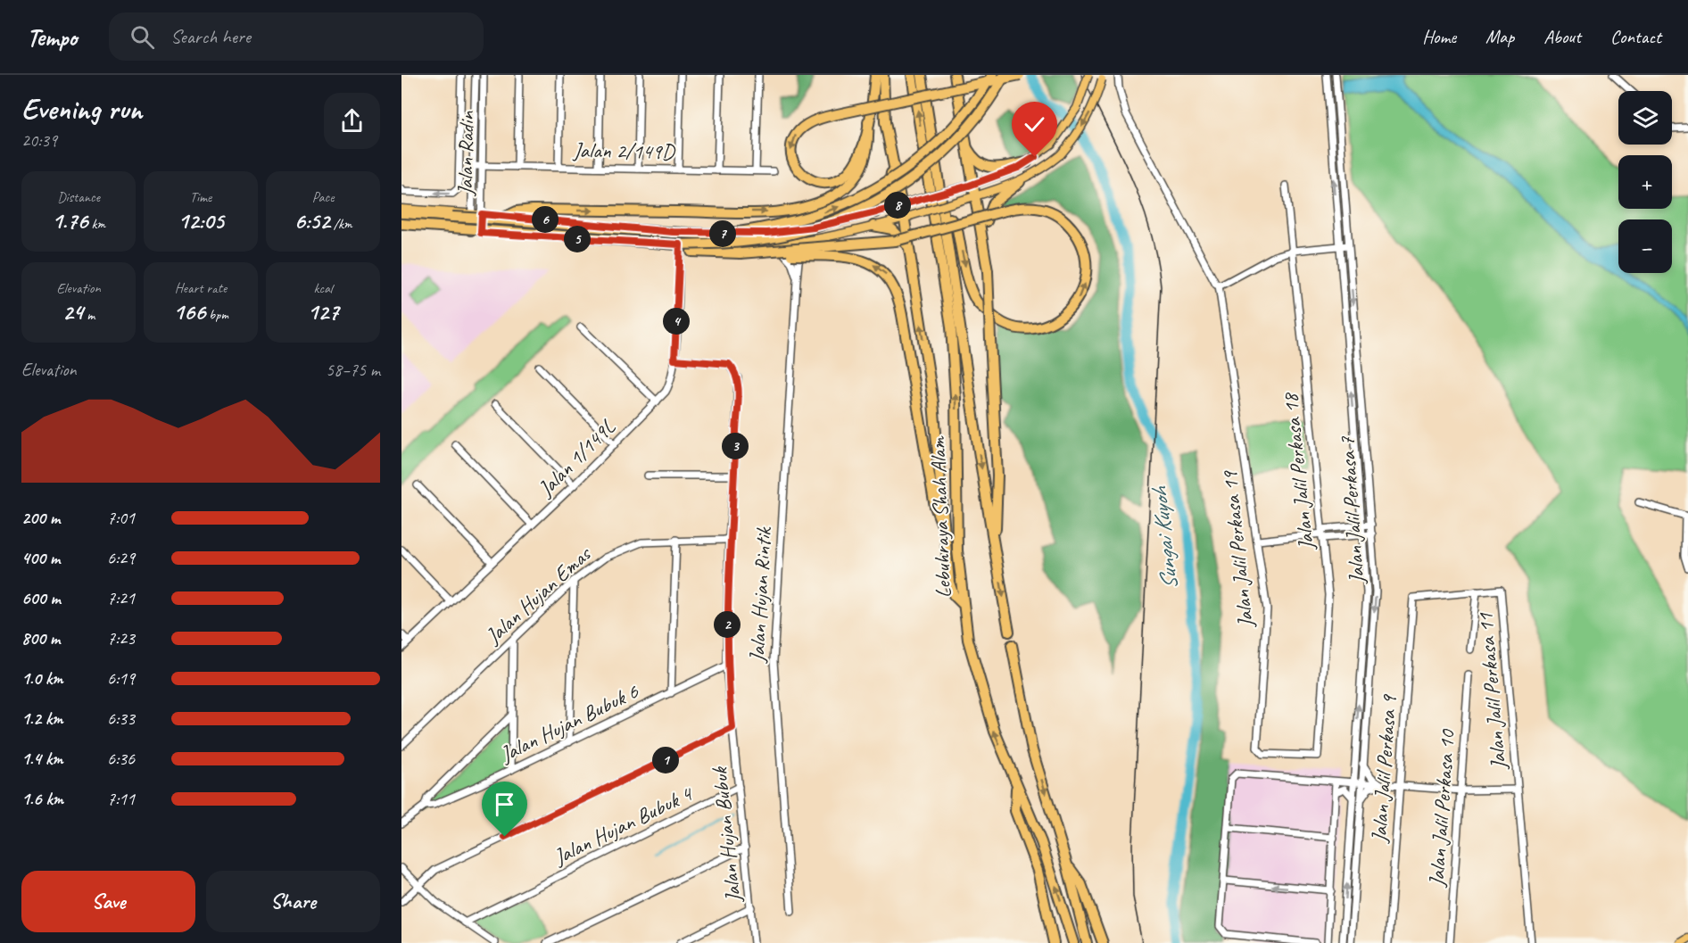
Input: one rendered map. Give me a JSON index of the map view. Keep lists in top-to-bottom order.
{
  "streets": {
    "highway": ["Lebuhraya Shah Alam"],
    "street": [
      "Jalan 2/149D",
      "Jalan Radin",
      "Jalan 1/149L",
      "Jalan Jalil Perkasa 18",
      "Jalan Jalil Perkasa 7",
      "Jalan Jalil Perkasa 19",
      "Jalan Hujan Emas",
      "Jalan Hujan Rintik",
      "Jalan Jalil Perkasa 11",
      "Jalan Hujan Bubuk 6",
      "Jalan Jalil Perkasa 9",
      "Jalan Jalil Perkasa 10",
      "Jalan Hujan Bubuk 4",
      "Jalan Hujan Bubuk"
    ]
  },
  "crossings": [
    ["Jalan 2/149D", "Jalan Radin"],
    ["Jalan 1/149L", "Jalan Hujan Bubuk"],
    ["Jalan Jalil Perkasa 18", "Jalan Jalil Perkasa 19"],
    ["Jalan Hujan Emas", "Jalan Hujan Bubuk"],
    ["Jalan Jalil Perkasa 11", "Jalan Jalil Perkasa 9"],
    ["Jalan Hujan Bubuk 6", "Jalan Hujan Bubuk"],
    ["Jalan Hujan Bubuk 4", "Jalan Hujan Bubuk"]
  ],
  "water": ["Sungai Kuyoh"],
  "page": {
    "header": "Tempo",
    "search": "Search here",
    "nav": [
      "Home",
      "Map",
      "About",
      "Contact"
    ],
    "heading": ["Evening run", "20:39"],
    "map_buttons": ["+", "−"],
    "stats": [
      ["Distance", "1.76 km"],
      ["Time", "12:05"],
      ["Pace", "6:52 /km"],
      ["Elevation", "24 m"],
      ["Heart rate", "166 bpm"],
      ["kcal", "127"]
    ],
    "pins": [
      "8",
      "6",
      "7",
      "5",
      "4",
      "3",
      "2",
      "1"
    ],
    "chart": ["Elevation", "58–75 m"],
    "list": [
      {
        "name": "200 m",
        "note": "7:01"
      },
      {
        "name": "400 m",
        "note": "6:29"
      },
      {
        "name": "600 m",
        "note": "7:21"
      },
      {
        "name": "800 m",
        "note": "7:23"
      },
      {
        "name": "1.0 km",
        "note": "6:19"
      },
      {
        "name": "1.2 km",
        "note": "6:33"
      },
      {
        "name": "1.4 km",
        "note": "6:36"
      },
      {
        "name": "1.6 km",
        "note": "7:11"
      }
    ],
    "buttons": ["Save", "Share"]
  }
}
